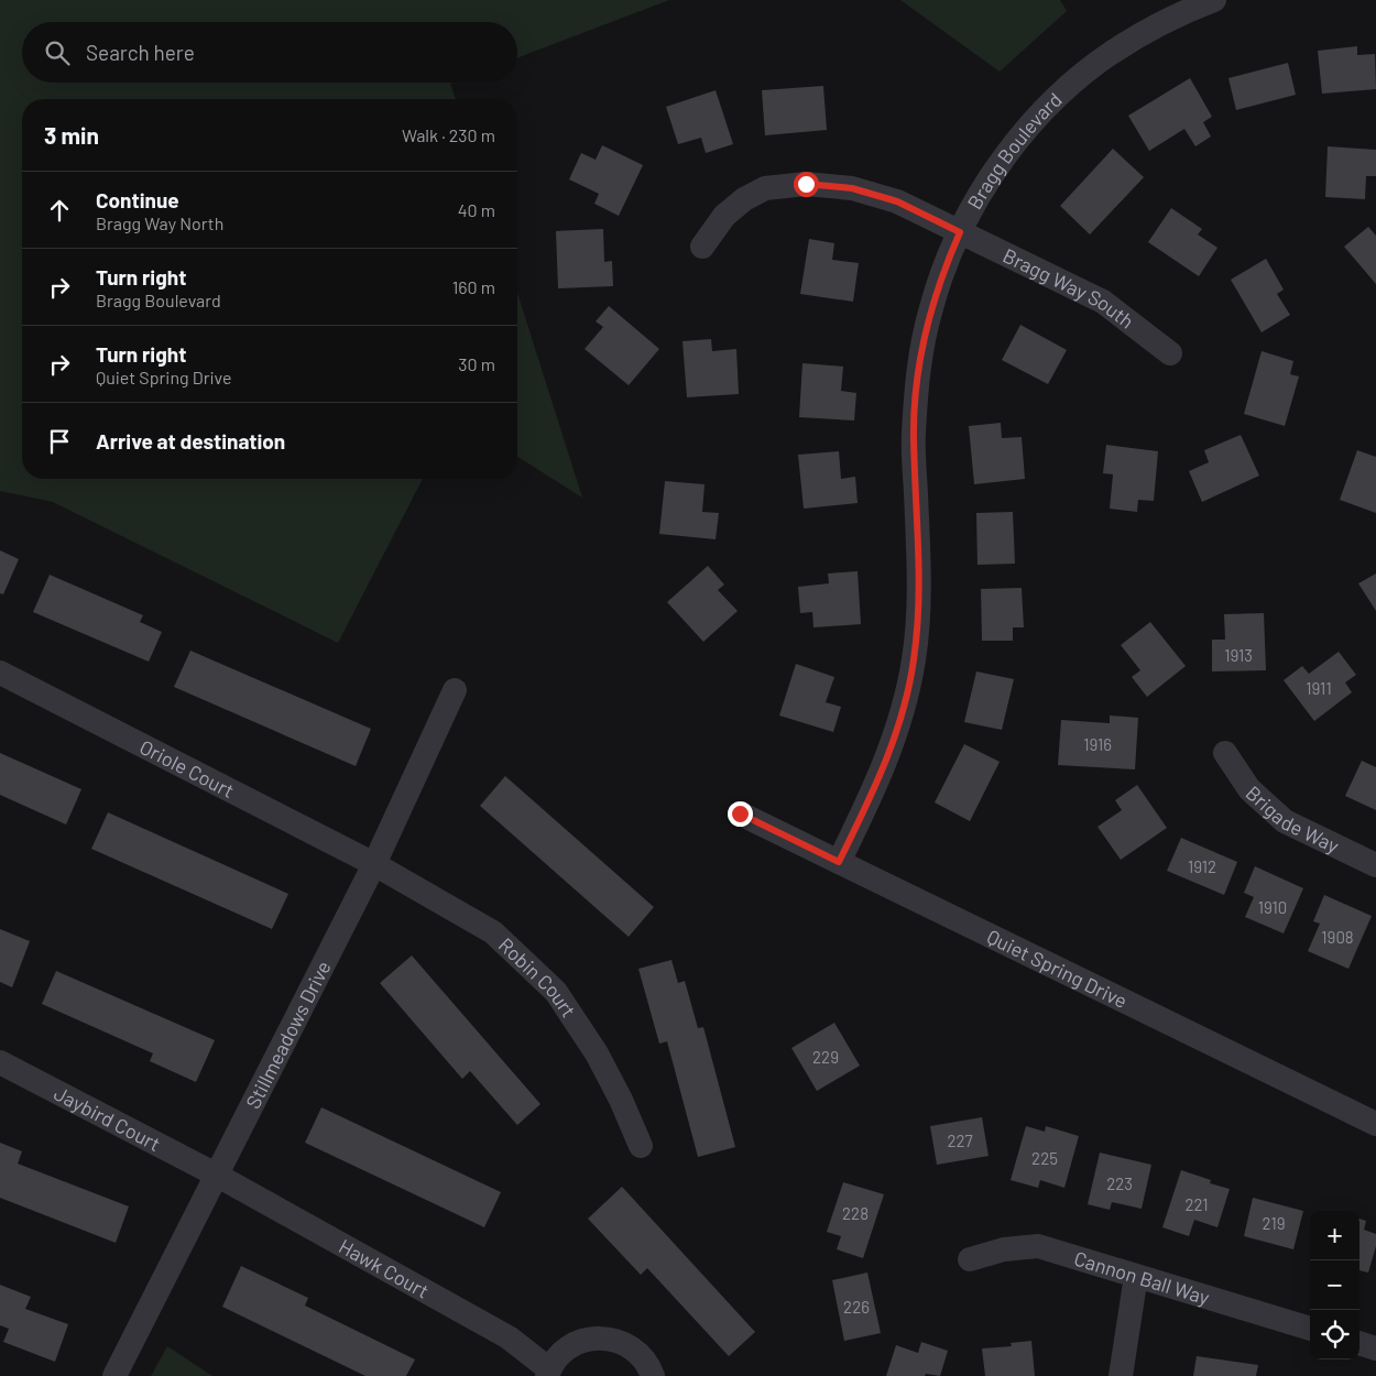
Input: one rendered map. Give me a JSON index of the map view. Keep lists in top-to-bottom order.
{
  "streets": {
    "street": [
      "Bragg Boulevard",
      "Bragg Way South",
      "Oriole Court",
      "Brigade Way",
      "Quiet Spring Drive",
      "Robin Court",
      "Stillmeadows Drive",
      "Jaybird Court",
      "Hawk Court",
      "Cannon Ball Way"
    ]
  },
  "crossings": [
    ["Bragg Boulevard", "Bragg Way South"],
    ["Bragg Boulevard", "Quiet Spring Drive"],
    ["Oriole Court", "Robin Court"],
    ["Oriole Court", "Stillmeadows Drive"],
    ["Robin Court", "Stillmeadows Drive"],
    ["Stillmeadows Drive", "Jaybird Court"],
    ["Stillmeadows Drive", "Hawk Court"],
    ["Jaybird Court", "Hawk Court"]
  ],
  "house_numbers": [
    "1913",
    "1911",
    "1916",
    "1912",
    "1910",
    "1908",
    "229",
    "227",
    "225",
    "223",
    "221",
    "228",
    "219",
    "226"
  ],
  "page": {
    "search": "Search here",
    "heading": ["3 min", "Walk · 230 m"],
    "list": [
      ["Continue", "Bragg Way North", "40 m"],
      ["Turn right", "Bragg Boulevard", "160 m"],
      ["Turn right", "Quiet Spring Drive", "30 m"],
      "Arrive at destination"
    ],
    "map_buttons": ["+", "−"]
  }
}
